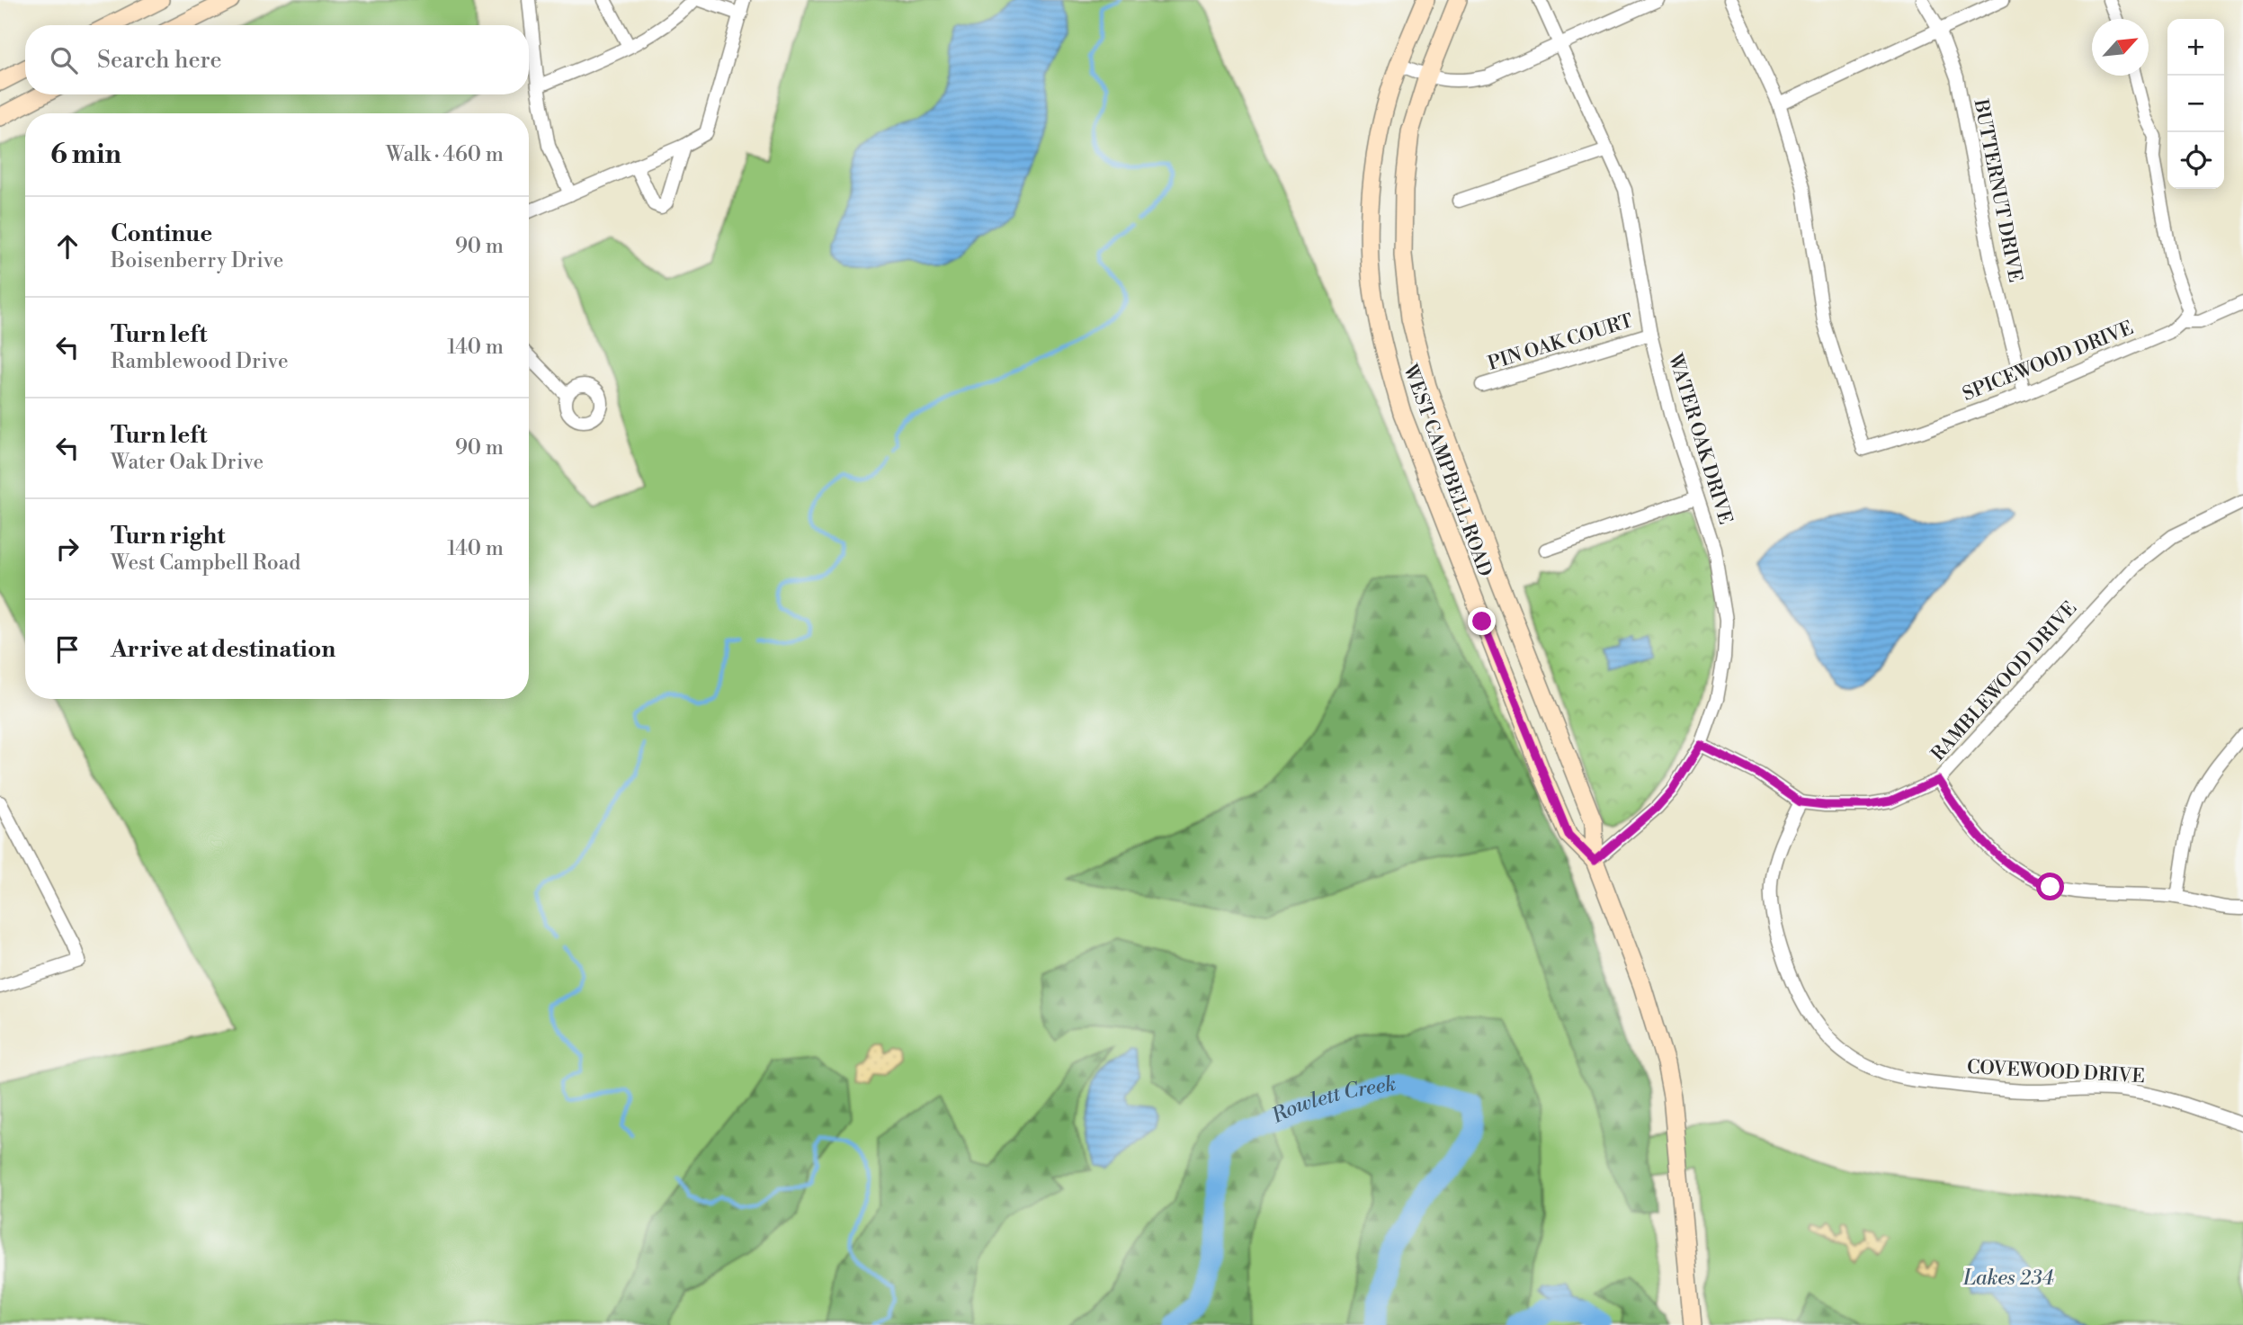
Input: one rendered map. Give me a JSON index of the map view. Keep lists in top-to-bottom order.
{
  "streets": {
    "main road": ["WEST CAMPBELL ROAD"],
    "street": [
      "BUTTERNUT DRIVE",
      "PIN OAK COURT",
      "SPICEWOOD DRIVE",
      "WATER OAK DRIVE",
      "RAMBLEWOOD DRIVE",
      "COVEWOOD DRIVE"
    ]
  },
  "crossings": [
    ["BUTTERNUT DRIVE", "SPICEWOOD DRIVE"],
    ["PIN OAK COURT", "WATER OAK DRIVE"],
    ["WATER OAK DRIVE", "WEST CAMPBELL ROAD"],
    ["WATER OAK DRIVE", "RAMBLEWOOD DRIVE"],
    ["RAMBLEWOOD DRIVE", "COVEWOOD DRIVE"]
  ],
  "water": ["Rowlett Creek", "Lakes 234"],
  "north": "top right",
  "page": {
    "map_buttons": ["+", "−"],
    "search": "Search here",
    "heading": ["6 min", "Walk · 460 m"],
    "list": [
      ["Continue", "Boisenberry Drive", "90 m"],
      ["Turn left", "Ramblewood Drive", "140 m"],
      ["Turn left", "Water Oak Drive", "90 m"],
      ["Turn right", "West Campbell Road", "140 m"],
      "Arrive at destination"
    ]
  }
}
